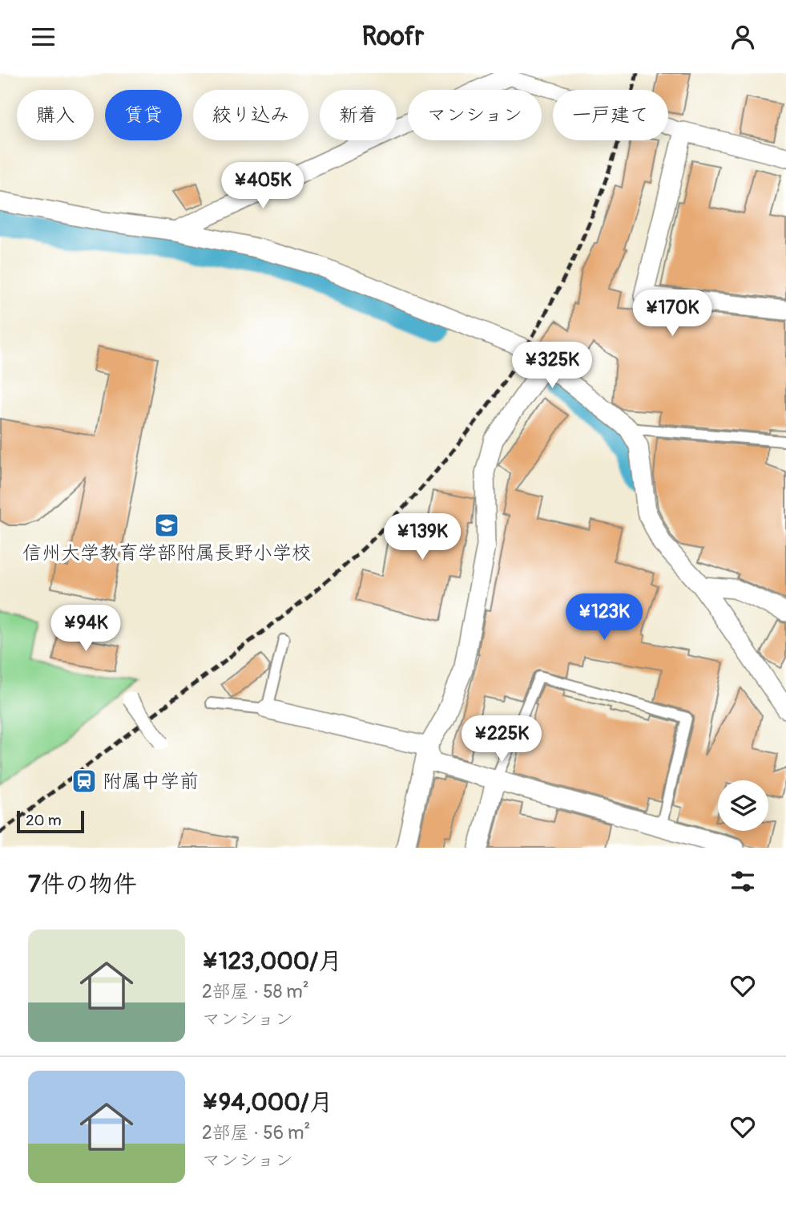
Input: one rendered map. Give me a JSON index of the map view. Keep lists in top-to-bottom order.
{
  "places": {
    "school or university": ["信州大学教育学部附属長野小学校"],
    "station": ["附属中学前"]
  },
  "scale_bar": "20 m",
  "page": {
    "header": "Roofr",
    "chip": [
      "購入",
      "賃貸",
      "絞り込み",
      "新着",
      "マンション",
      "一戸建て"
    ],
    "price": [
      "¥405K",
      "¥170K",
      "¥325K",
      "¥139K",
      "¥123K",
      "¥94K",
      "¥225K"
    ],
    "scale": "20 m",
    "heading": "7件の物件",
    "list": [
      {
        "name": "¥123,000/月",
        "note": "2部屋 · 58 m² · マンション"
      },
      {
        "name": "¥94,000/月",
        "note": "2部屋 · 56 m² · マンション"
      }
    ]
  }
}
